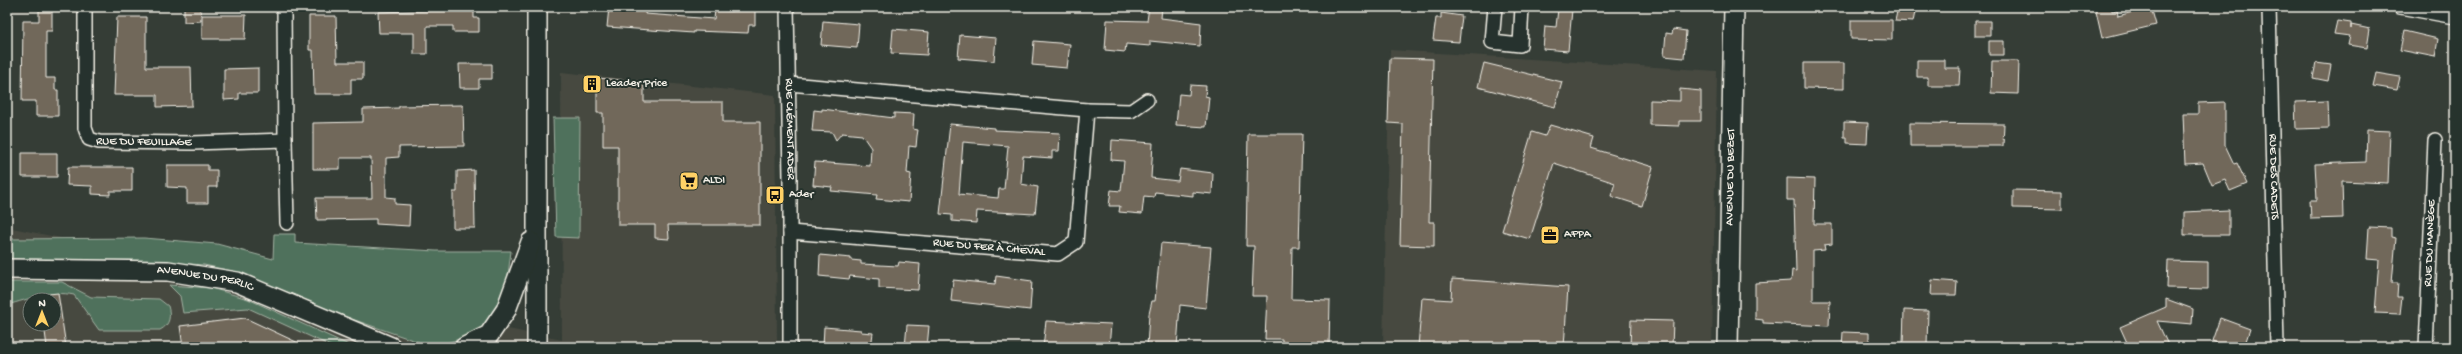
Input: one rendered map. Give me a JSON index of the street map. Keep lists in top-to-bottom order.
{
  "streets": {
    "street": [
      "RUE CLÉMENT ADER",
      "RUE DU FEUILLAGE",
      "AVENUE DU BEZET",
      "RUE DES CADETS",
      "RUE DU MANÈGE",
      "RUE DU FER À CHEVAL",
      "AVENUE DU PERLIC"
    ]
  },
  "crossings": [
    ["RUE CLÉMENT ADER", "RUE DU FER À CHEVAL"]
  ],
  "places": {
    "building": ["Leader Price"],
    "supermarket": ["ALDI"],
    "bus stop": ["Ader"],
    "office": ["AFPA"]
  },
  "north": "top"
}
